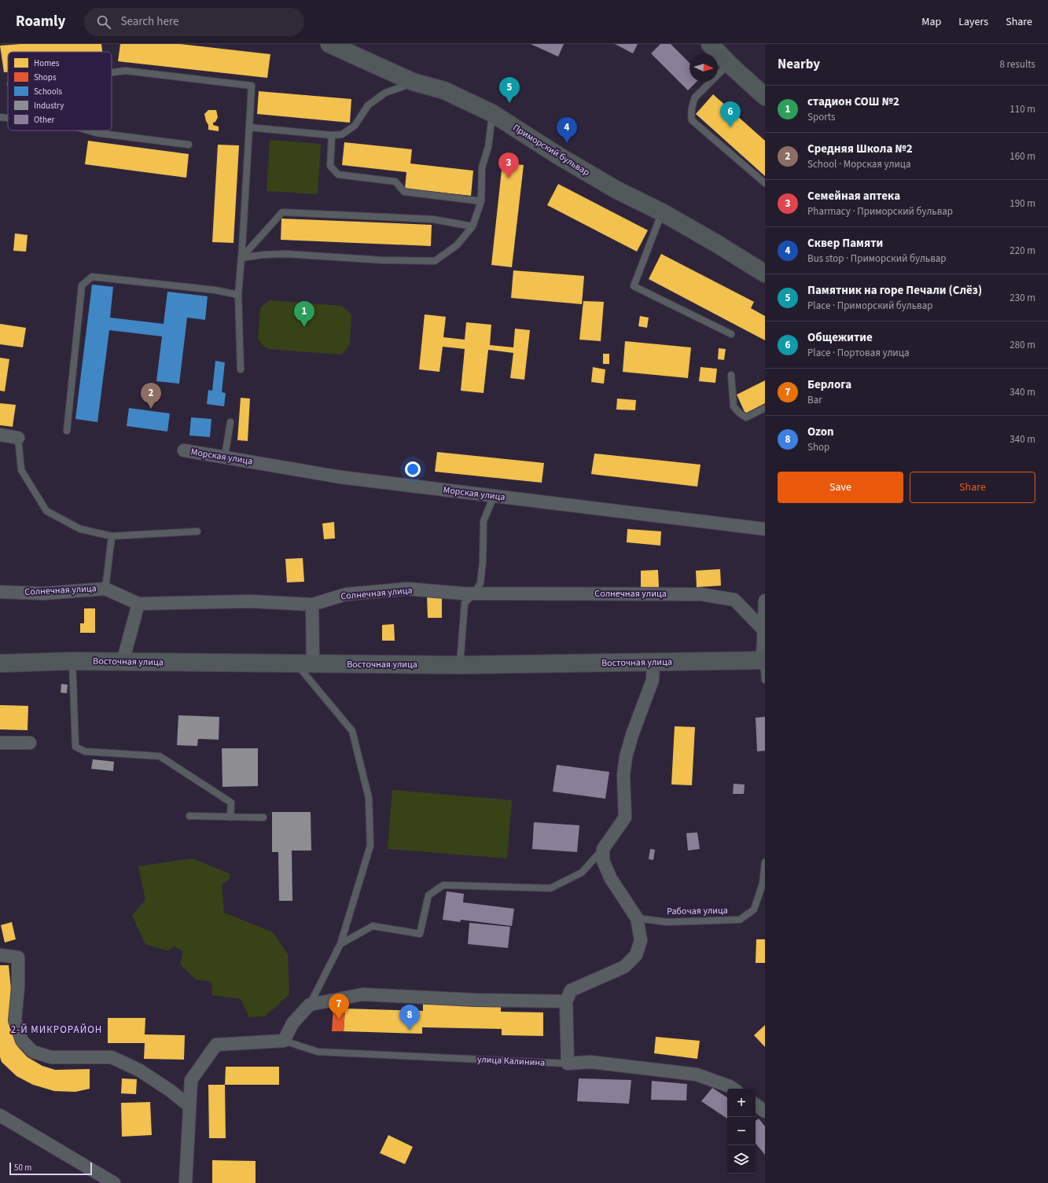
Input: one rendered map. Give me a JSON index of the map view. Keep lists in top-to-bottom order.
{
  "streets": {
    "street": [
      "Приморский бульвар",
      "Морская улица",
      "Солнечная улица",
      "Восточная улица",
      "улица Калинина"
    ],
    "lane": ["Рабочая улица"]
  },
  "districts": ["2-Й МИКРОРАЙОН"],
  "legend": [
    "Homes",
    "Shops",
    "Schools",
    "Industry",
    "Other"
  ],
  "scale_bar": "50 m",
  "north": "right",
  "page": {
    "header": "Roamly",
    "search": "Search here",
    "nav": ["Map", "Layers", "Share"],
    "heading": ["Nearby", "8 results"],
    "pins": [
      "5",
      "6",
      "4",
      "3",
      "1",
      "2",
      "7",
      "8"
    ],
    "list": [
      {
        "mark": "1",
        "name": "стадион СОШ №2",
        "note": "Sports",
        "value": "110 m"
      },
      {
        "mark": "2",
        "name": "Средняя Школа №2",
        "note": "School · Морская улица",
        "value": "160 m"
      },
      {
        "mark": "3",
        "name": "Семейная аптека",
        "note": "Pharmacy · Приморский бульвар",
        "value": "190 m"
      },
      {
        "mark": "4",
        "name": "Сквер Памяти",
        "note": "Bus stop · Приморский бульвар",
        "value": "220 m"
      },
      {
        "mark": "5",
        "name": "Памятник на горе Печали (Слёз)",
        "note": "Place · Приморский бульвар",
        "value": "230 m"
      },
      {
        "mark": "6",
        "name": "Общежитие",
        "note": "Place · Портовая улица",
        "value": "280 m"
      },
      {
        "mark": "7",
        "name": "Берлога",
        "note": "Bar",
        "value": "340 m"
      },
      {
        "mark": "8",
        "name": "Ozon",
        "note": "Shop",
        "value": "340 m"
      }
    ],
    "buttons": ["Save", "Share"],
    "map_buttons": ["+", "−"],
    "scale": "50 m"
  }
}
